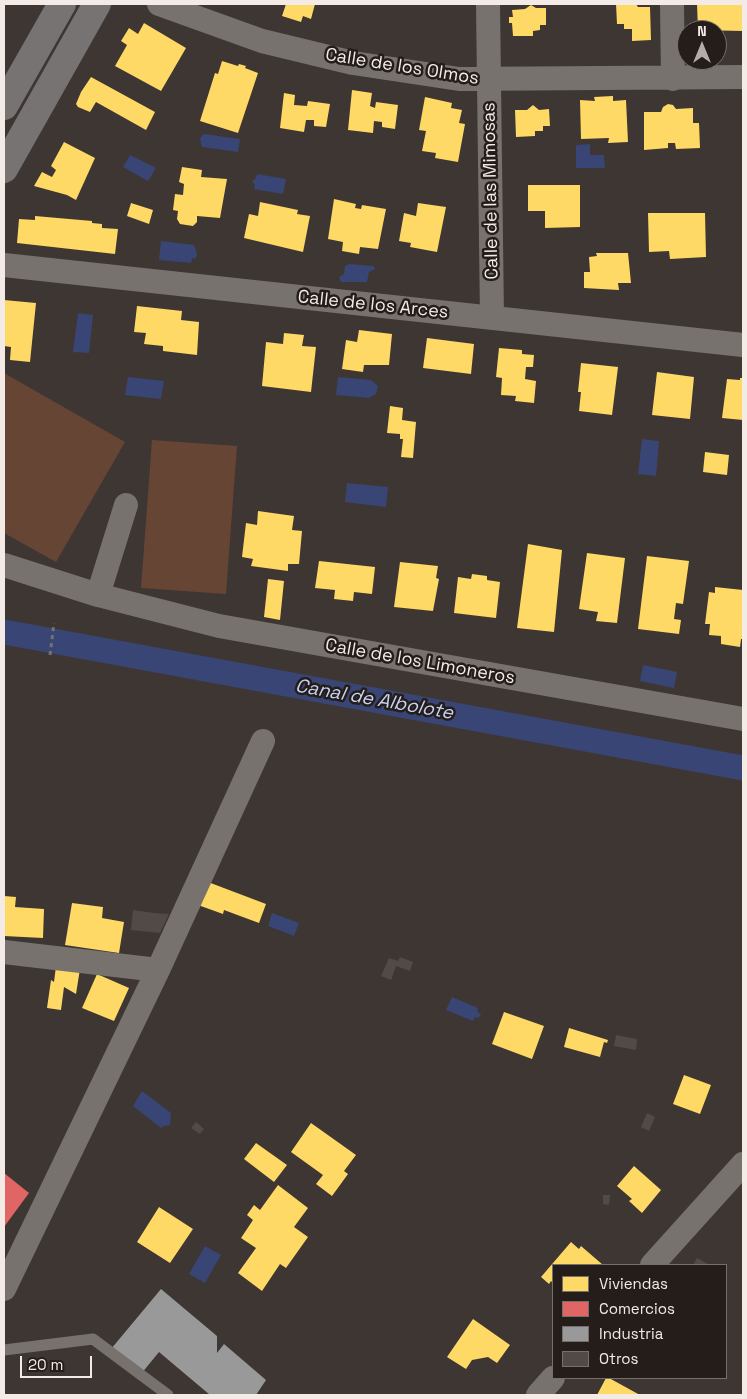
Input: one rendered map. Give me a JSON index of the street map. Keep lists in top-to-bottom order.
{
  "streets": {
    "street": [
      "Calle de los Olmos",
      "Calle de las Mimosas",
      "Calle de los Arces",
      "Calle de los Limoneros"
    ]
  },
  "crossings": [
    ["Calle de los Olmos", "Calle de las Mimosas"],
    ["Calle de las Mimosas", "Calle de los Arces"]
  ],
  "water": ["Canal de Albolote"],
  "legend": [
    "Viviendas",
    "Comercios",
    "Industria",
    "Otros"
  ],
  "scale_bar": "20 m",
  "north": "top"
}
